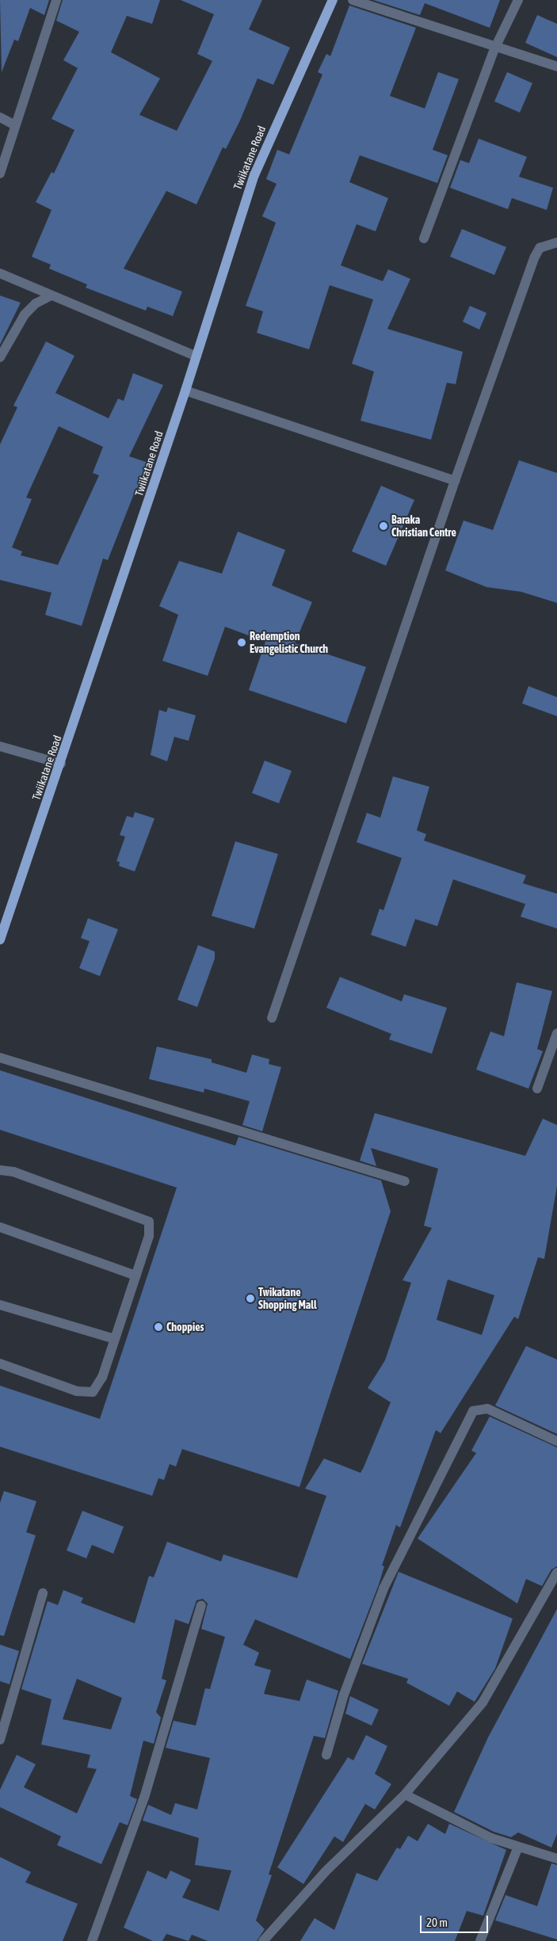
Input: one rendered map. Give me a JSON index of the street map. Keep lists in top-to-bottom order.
{
  "streets": {
    "main road": ["Twiikatane Road"]
  },
  "places": [
    "Baraka Christian Centre",
    "Redemption Evangelistic Church",
    "Twikatane Shopping Mall",
    "Choppies"
  ],
  "scale_bar": "20 m"
}
